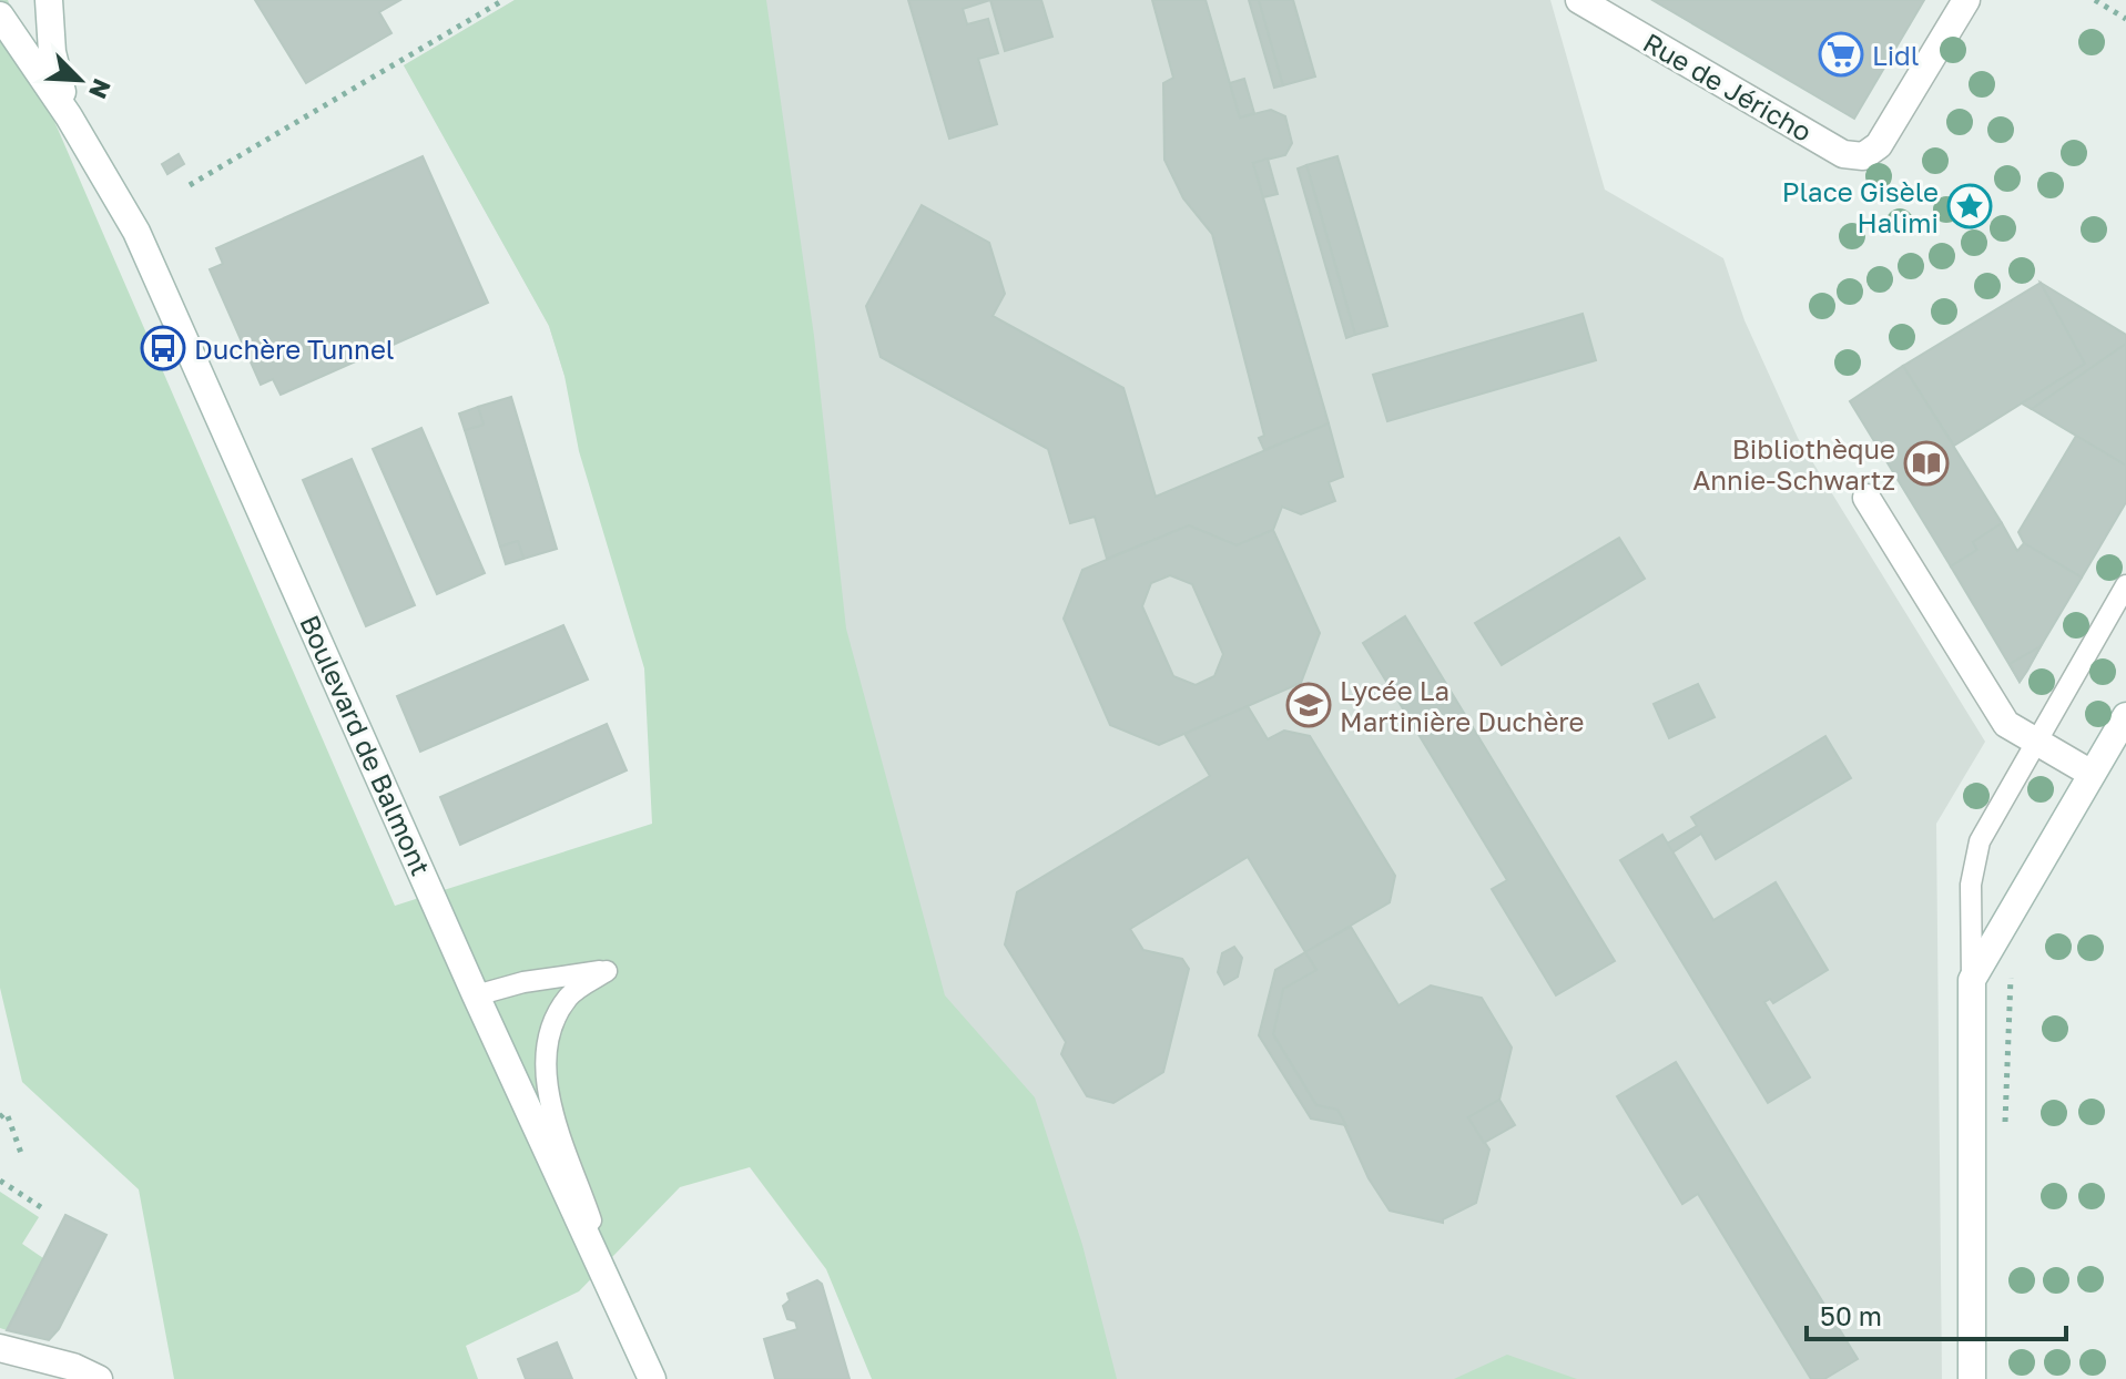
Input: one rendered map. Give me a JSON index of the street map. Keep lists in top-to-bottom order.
{
  "streets": {
    "street": ["Rue de Jéricho", "Boulevard de Balmont"]
  },
  "places": {
    "supermarket": ["Lidl"],
    "place": ["Place Gisèle Halimi"],
    "bus stop": ["Duchère Tunnel"],
    "library": ["Bibliothèque Annie-Schwartz"],
    "school or university": ["Lycée La Martinière Duchère"]
  },
  "scale_bar": "50 m",
  "north": "bottom right"
}
